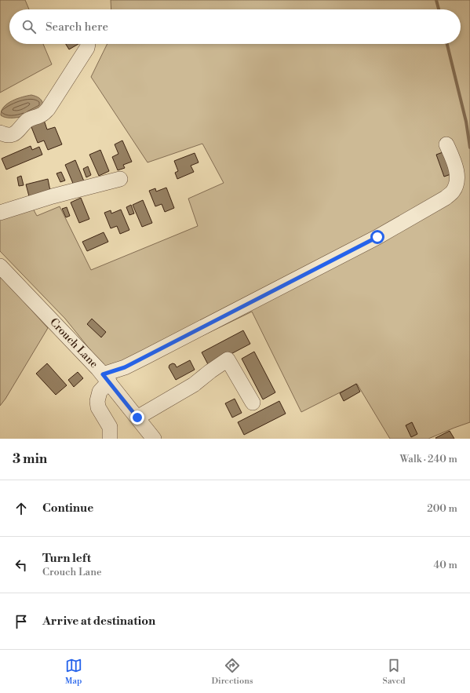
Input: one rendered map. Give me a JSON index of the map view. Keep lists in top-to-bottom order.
{
  "streets": {
    "street": ["Crouch Lane"]
  },
  "page": {
    "search": "Search here",
    "heading": ["3 min", "Walk · 240 m"],
    "list": [
      ["Continue", "200 m"],
      ["Turn left", "Crouch Lane", "40 m"],
      "Arrive at destination"
    ],
    "nav": ["Map", "Directions", "Saved"]
  }
}
